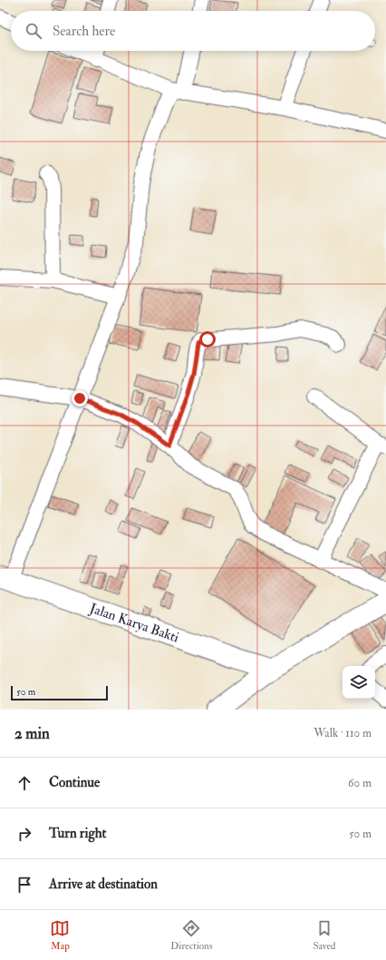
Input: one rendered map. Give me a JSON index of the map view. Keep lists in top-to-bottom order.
{
  "streets": {
    "street": ["Jalan Karya Bakti"]
  },
  "scale_bar": "50 m",
  "page": {
    "search": "Search here",
    "scale": "50 m",
    "heading": ["2 min", "Walk · 110 m"],
    "list": [
      ["Continue", "60 m"],
      ["Turn right", "50 m"],
      "Arrive at destination"
    ],
    "nav": ["Map", "Directions", "Saved"]
  }
}
